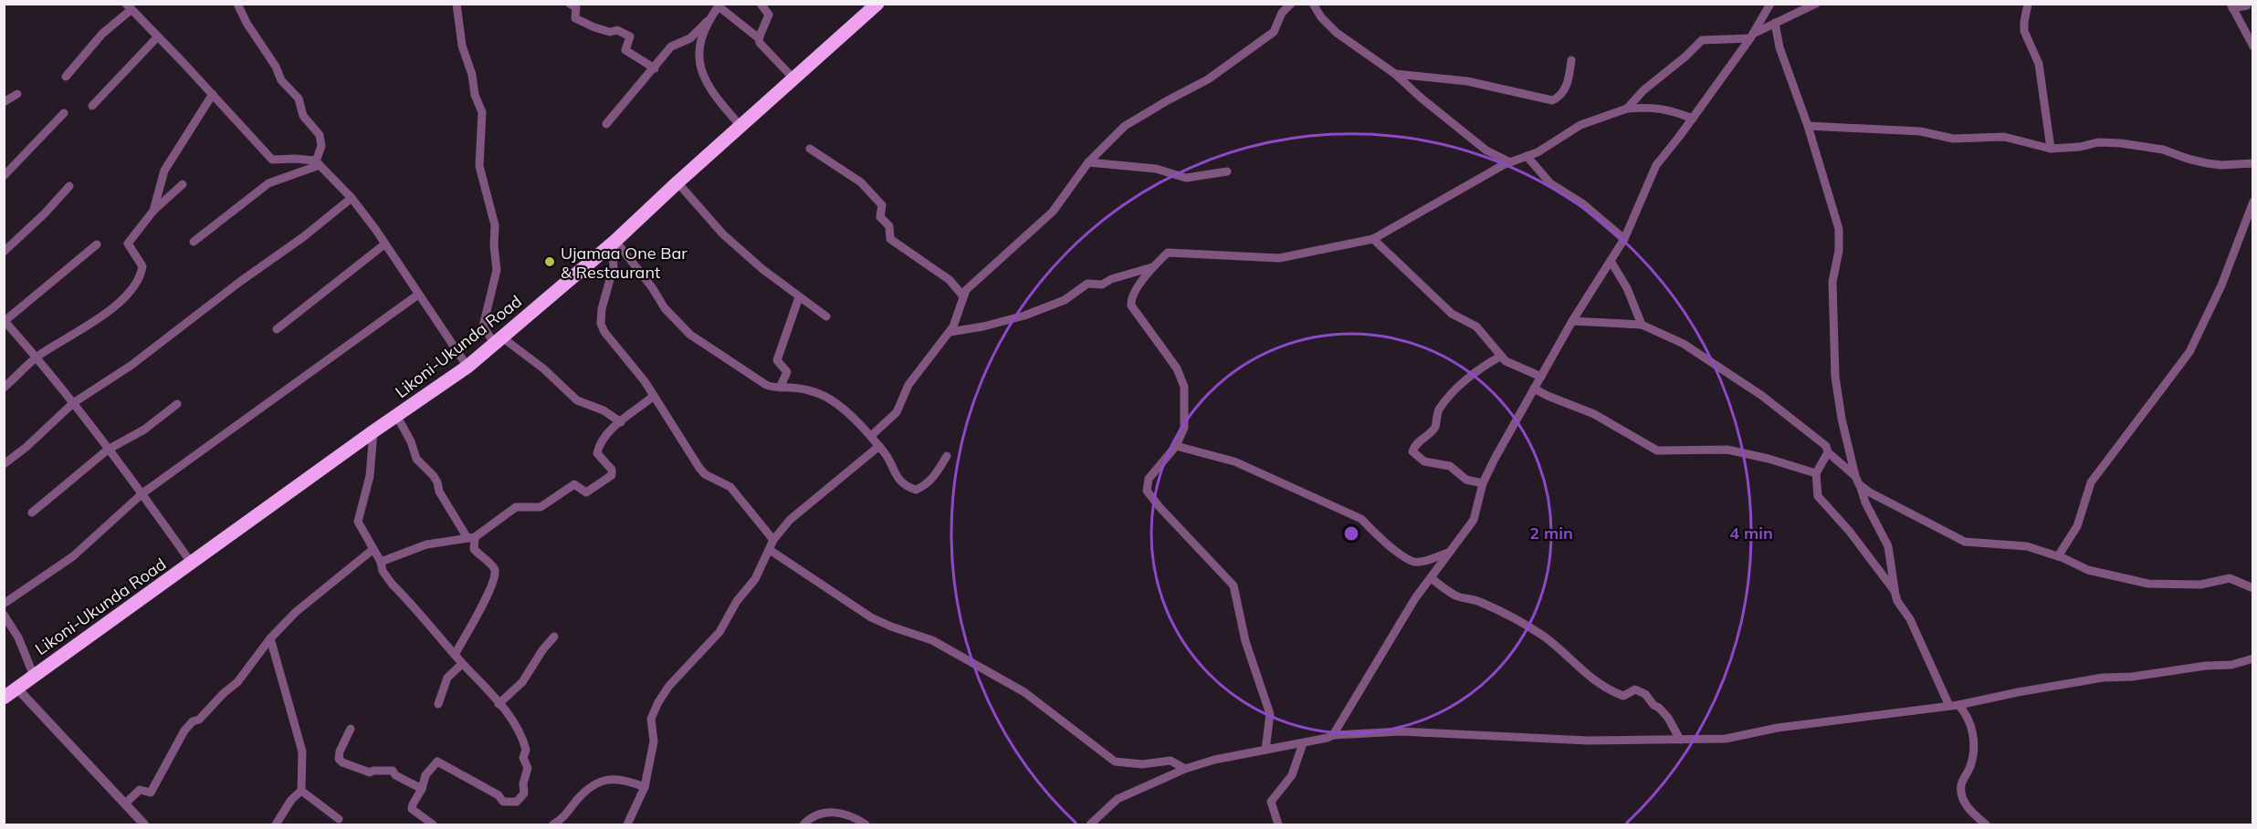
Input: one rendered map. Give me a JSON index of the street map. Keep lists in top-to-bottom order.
{
  "streets": {
    "highway": ["Likoni-Ukunda Road"]
  },
  "places": ["Ujamaa One Bar & Restaurant"],
  "rings": ["2 min", "4 min"]
}
